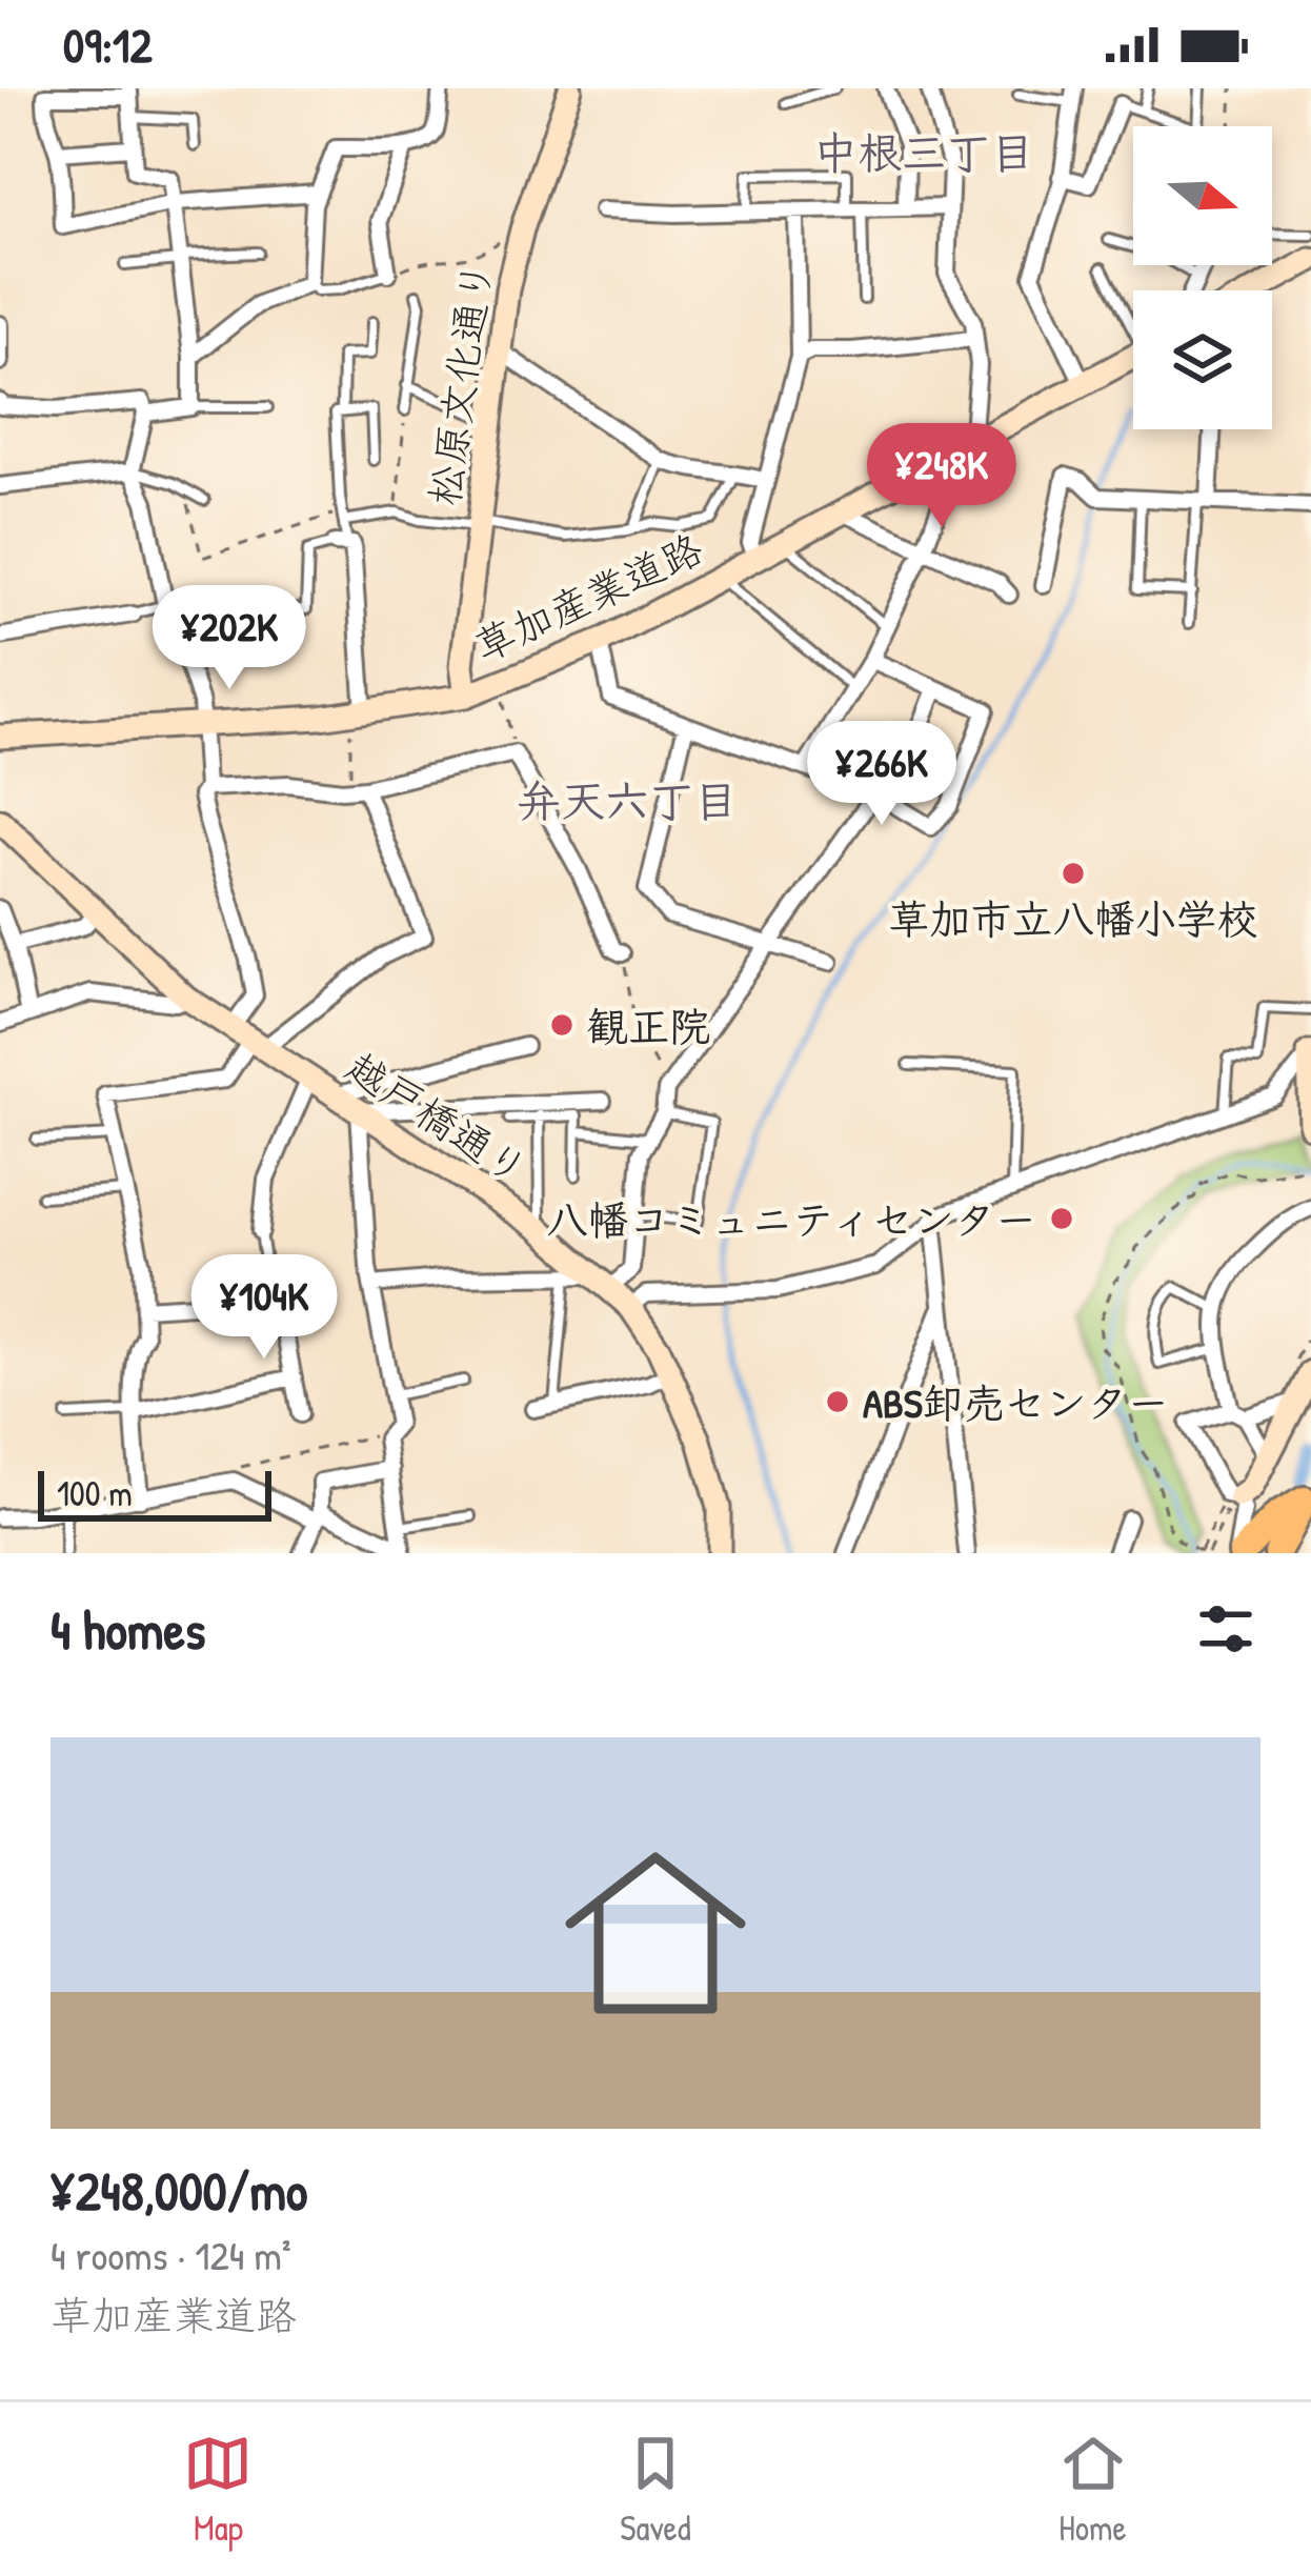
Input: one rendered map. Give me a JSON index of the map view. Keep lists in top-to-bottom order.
{
  "streets": {
    "street": ["松原文化通り", "草加産業道路", "越戸橋通り"]
  },
  "crossings": [
    ["松原文化通り", "草加産業道路"]
  ],
  "districts": ["中根三丁目", "弁天六丁目"],
  "places": [
    "草加市立八幡小学校",
    "観正院",
    "八幡コミュニティセンター",
    "ABS卸売センター"
  ],
  "scale_bar": "100 m",
  "north": "right",
  "page": {
    "status": "09:12",
    "price": [
      "¥248K",
      "¥202K",
      "¥266K",
      "¥104K"
    ],
    "scale": "100 m",
    "heading": "4 homes",
    "list": [
      {
        "name": "¥248,000/mo",
        "note": "4 rooms · 124 m² · 草加産業道路"
      }
    ],
    "tabs": ["Map", "Saved", "Home"]
  }
}
